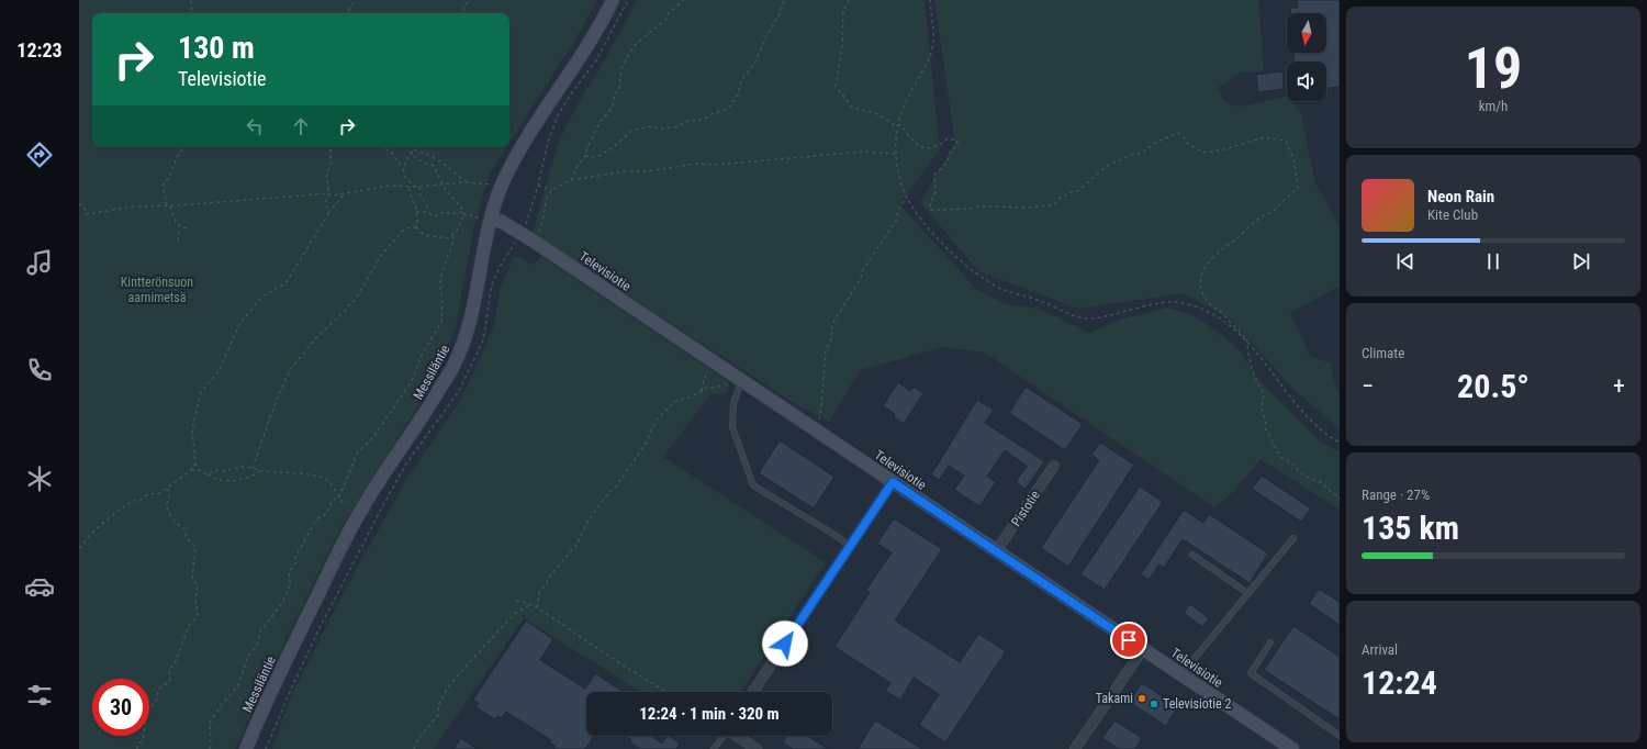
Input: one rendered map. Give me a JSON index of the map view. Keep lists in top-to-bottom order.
{
  "streets": {
    "street": ["Televisiotie", "Messiläntie", "Pistotie"]
  },
  "crossings": [
    ["Televisiotie", "Messiläntie"],
    ["Televisiotie", "Pistotie"]
  ],
  "parks": ["Kintterönsuon aarnimetsä"],
  "places": ["Takami", "Televisiotie 2"],
  "north": "bottom",
  "page": {
    "tabs": "12:23",
    "tile": [
      ["19", "km/h"],
      "Climate",
      ["Range · 27%", "135 km"],
      ["Arrival", "12:24"]
    ],
    "turn": ["130 m", "Televisiotie"],
    "song": ["Neon Rain", "Kite Club"],
    "heat": ["−", "20.5°", "+"],
    "limit": "30",
    "trip": "12:24 · 1 min · 320 m"
  }
}
